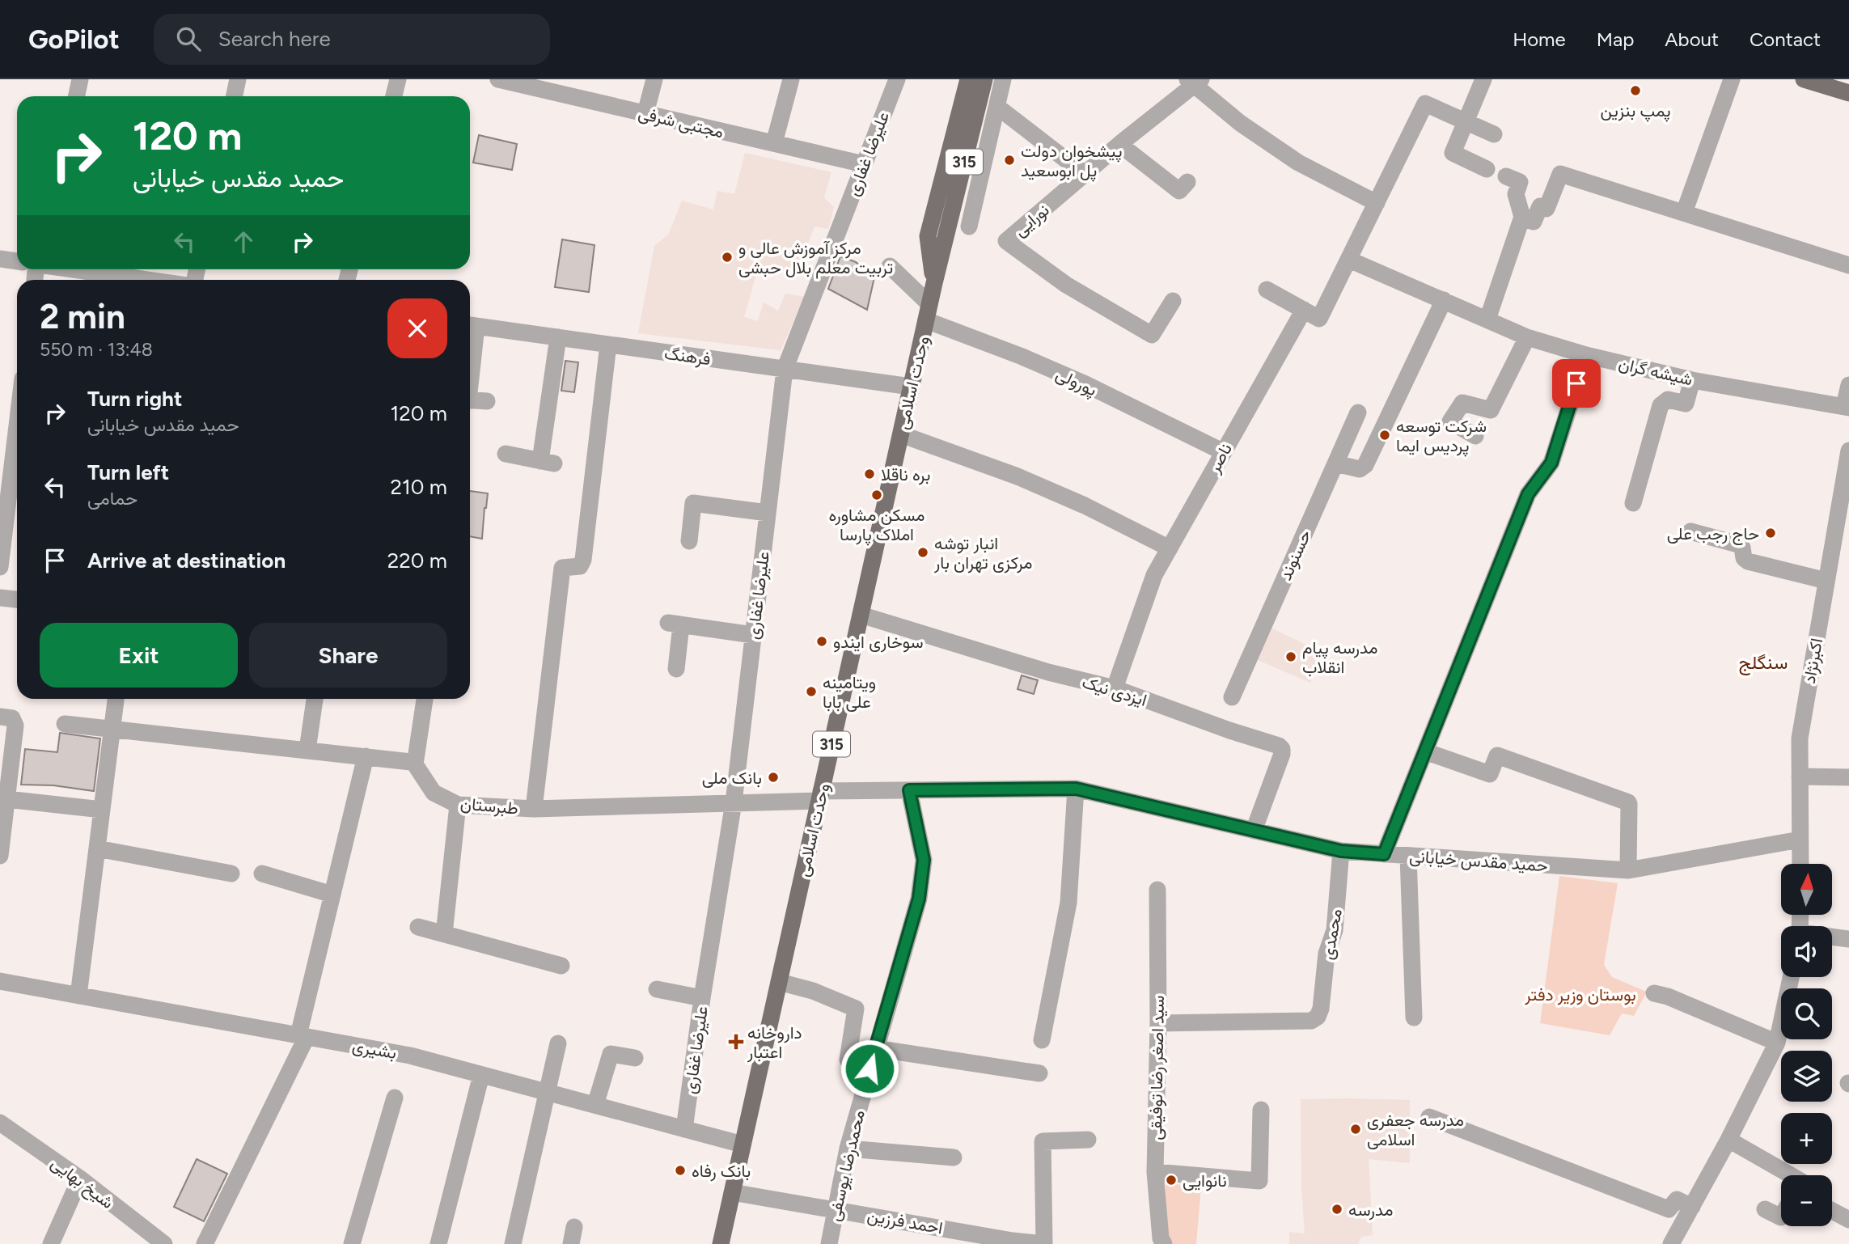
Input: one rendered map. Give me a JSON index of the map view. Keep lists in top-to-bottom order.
{
  "streets": {
    "main road": ["315", "وحدت اسلامی"],
    "street": [
      "مجتبی شرفی",
      "علیرضا غفاری",
      "نورایی",
      "فرهنگ",
      "شیشه گران",
      "پورولی",
      "ناصر",
      "حسنوند",
      "اکبرنژاد",
      "ایزدی نیک",
      "طبرستان",
      "حمید مقدس خیابانی",
      "محمدی",
      "بشیری",
      "سید اصغر رضا توفیقی",
      "محمدرضا یوسفی",
      "شیخ بهایی",
      "احمد فرزین"
    ]
  },
  "crossings": [
    ["مجتبی شرفی", "علیرضا غفاری"],
    ["علیرضا غفاری", "فرهنگ"],
    ["علیرضا غفاری", "طبرستان"],
    ["علیرضا غفاری", "بشیری"],
    ["فرهنگ", "وحدت اسلامی"],
    ["پورولی", "وحدت اسلامی"],
    ["پورولی", "ناصر"],
    ["وحدت اسلامی", "ایزدی نیک"],
    ["وحدت اسلامی", "طبرستان"],
    ["وحدت اسلامی", "حمید مقدس خیابانی"],
    ["وحدت اسلامی", "بشیری"],
    ["وحدت اسلامی", "احمد فرزین"],
    ["ناصر", "ایزدی نیک"],
    ["اکبرنژاد", "حمید مقدس خیابانی"],
    ["ایزدی نیک", "حمید مقدس خیابانی"],
    ["طبرستان", "حمید مقدس خیابانی"],
    ["حمید مقدس خیابانی", "محمدی"],
    ["حمید مقدس خیابانی", "محمدرضا یوسفی"],
    ["محمدی", "سید اصغر رضا توفیقی"],
    ["محمدرضا یوسفی", "احمد فرزین"]
  ],
  "districts": ["سنگلج"],
  "parks": ["بوستان وزیر دفتر"],
  "places": {
    "other": [
      "پمپ بنزین",
      "پیشخوان دولت پل ابوسعید",
      "مرکز آموزش عالی و تربیت معلم بلال حبشی",
      "شرکت توسعه پردیس ایما",
      "بره ناقلا",
      "مسکن مشاوره املاک پارسا",
      "حاج رجب علی",
      "انبار توشه مرکزی تهران بار",
      "سوخاری ایندو",
      "مدرسه پیام انقلاب",
      "ویتامینه علی بابا",
      "بانک ملی",
      "مدرسه جعفری اسلامی",
      "بانک رفاه",
      "نانوایی",
      "مدرسه"
    ],
    "health": ["داروخانه اعتبار"]
  },
  "north": "top",
  "page": {
    "header": "GoPilot",
    "search": "Search here",
    "nav": [
      "Home",
      "Map",
      "About",
      "Contact"
    ],
    "turn": ["120 m", "حمید مقدس خیابانی"],
    "heading": ["2 min", "550 m · 13:48"],
    "list": [
      {
        "name": "Turn right",
        "note": "حمید مقدس خیابانی",
        "value": "120 m"
      },
      {
        "name": "Turn left",
        "note": "حمامی",
        "value": "210 m"
      },
      {
        "name": "Arrive at destination",
        "value": "220 m"
      }
    ],
    "buttons": ["Exit", "Share"],
    "map_buttons": ["+", "−"]
  }
}
